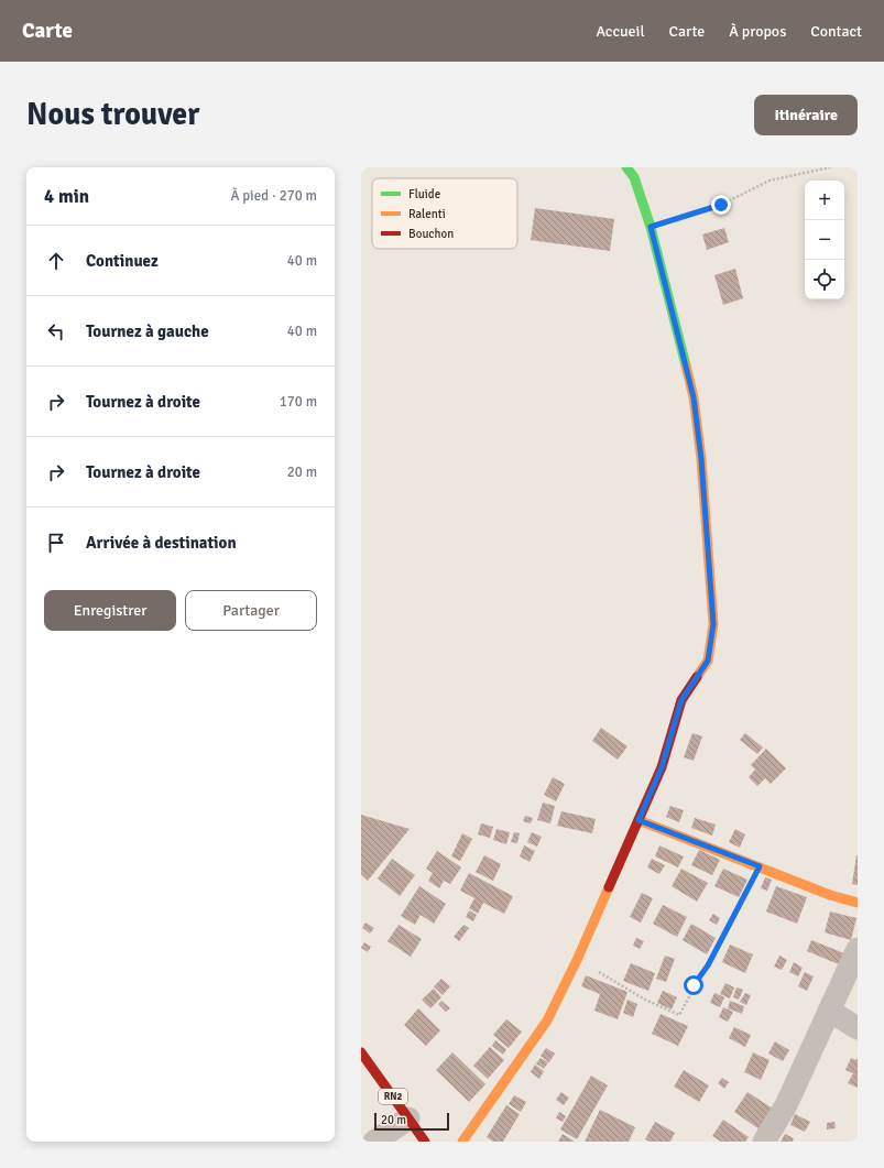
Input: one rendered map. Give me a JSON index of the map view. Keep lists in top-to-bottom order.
{
  "streets": {
    "main road": ["RN2"]
  },
  "legend": ["Fluide", "Ralenti", "Bouchon"],
  "scale_bar": "20 m",
  "page": {
    "header": "Carte",
    "nav": [
      "Accueil",
      "Carte",
      "À propos",
      "Contact"
    ],
    "buttons": [
      "Itinéraire",
      ["Enregistrer", "Partager"]
    ],
    "title": "Nous trouver",
    "heading": ["4 min", "À pied · 270 m"],
    "map_buttons": ["+", "−"],
    "list": [
      ["Continuez", "40 m"],
      ["Tournez à gauche", "40 m"],
      ["Tournez à droite", "170 m"],
      ["Tournez à droite", "20 m"],
      "Arrivée à destination"
    ],
    "scale": "20 m"
  }
}
